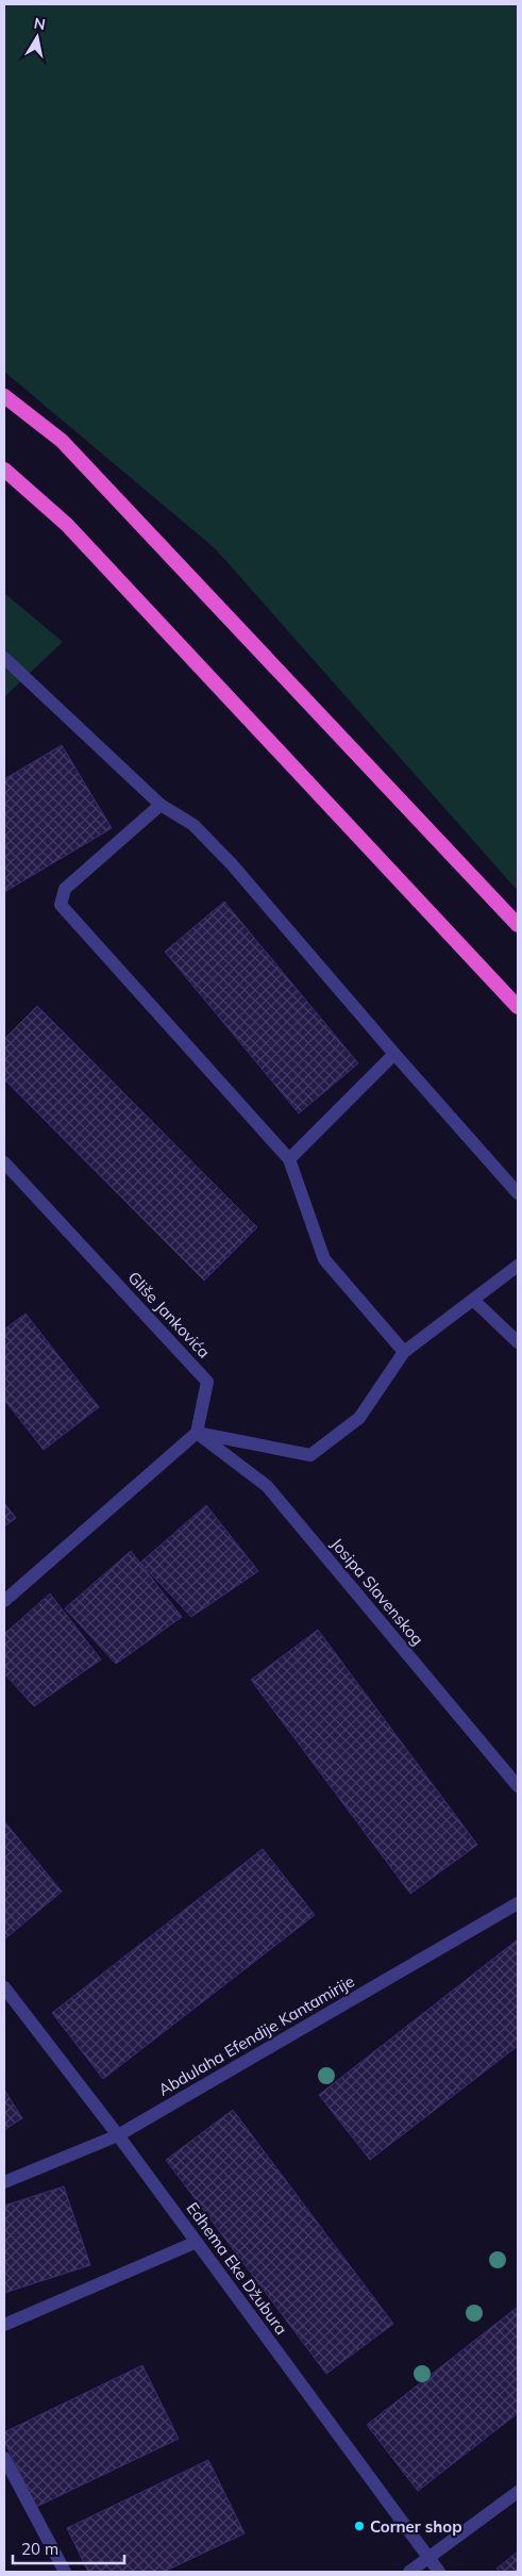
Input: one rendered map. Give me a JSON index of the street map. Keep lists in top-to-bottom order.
{
  "streets": {
    "street": [
      "Gliše Jankovića",
      "Josipa Slavenskog",
      "Abdulaha Efendije Kantamirije",
      "Edhema Eke Džubura"
    ]
  },
  "crossings": [
    ["Gliše Jankovića", "Josipa Slavenskog"],
    ["Abdulaha Efendije Kantamirije", "Edhema Eke Džubura"]
  ],
  "places": ["Corner shop"],
  "scale_bar": "20 m",
  "north": "top"
}
